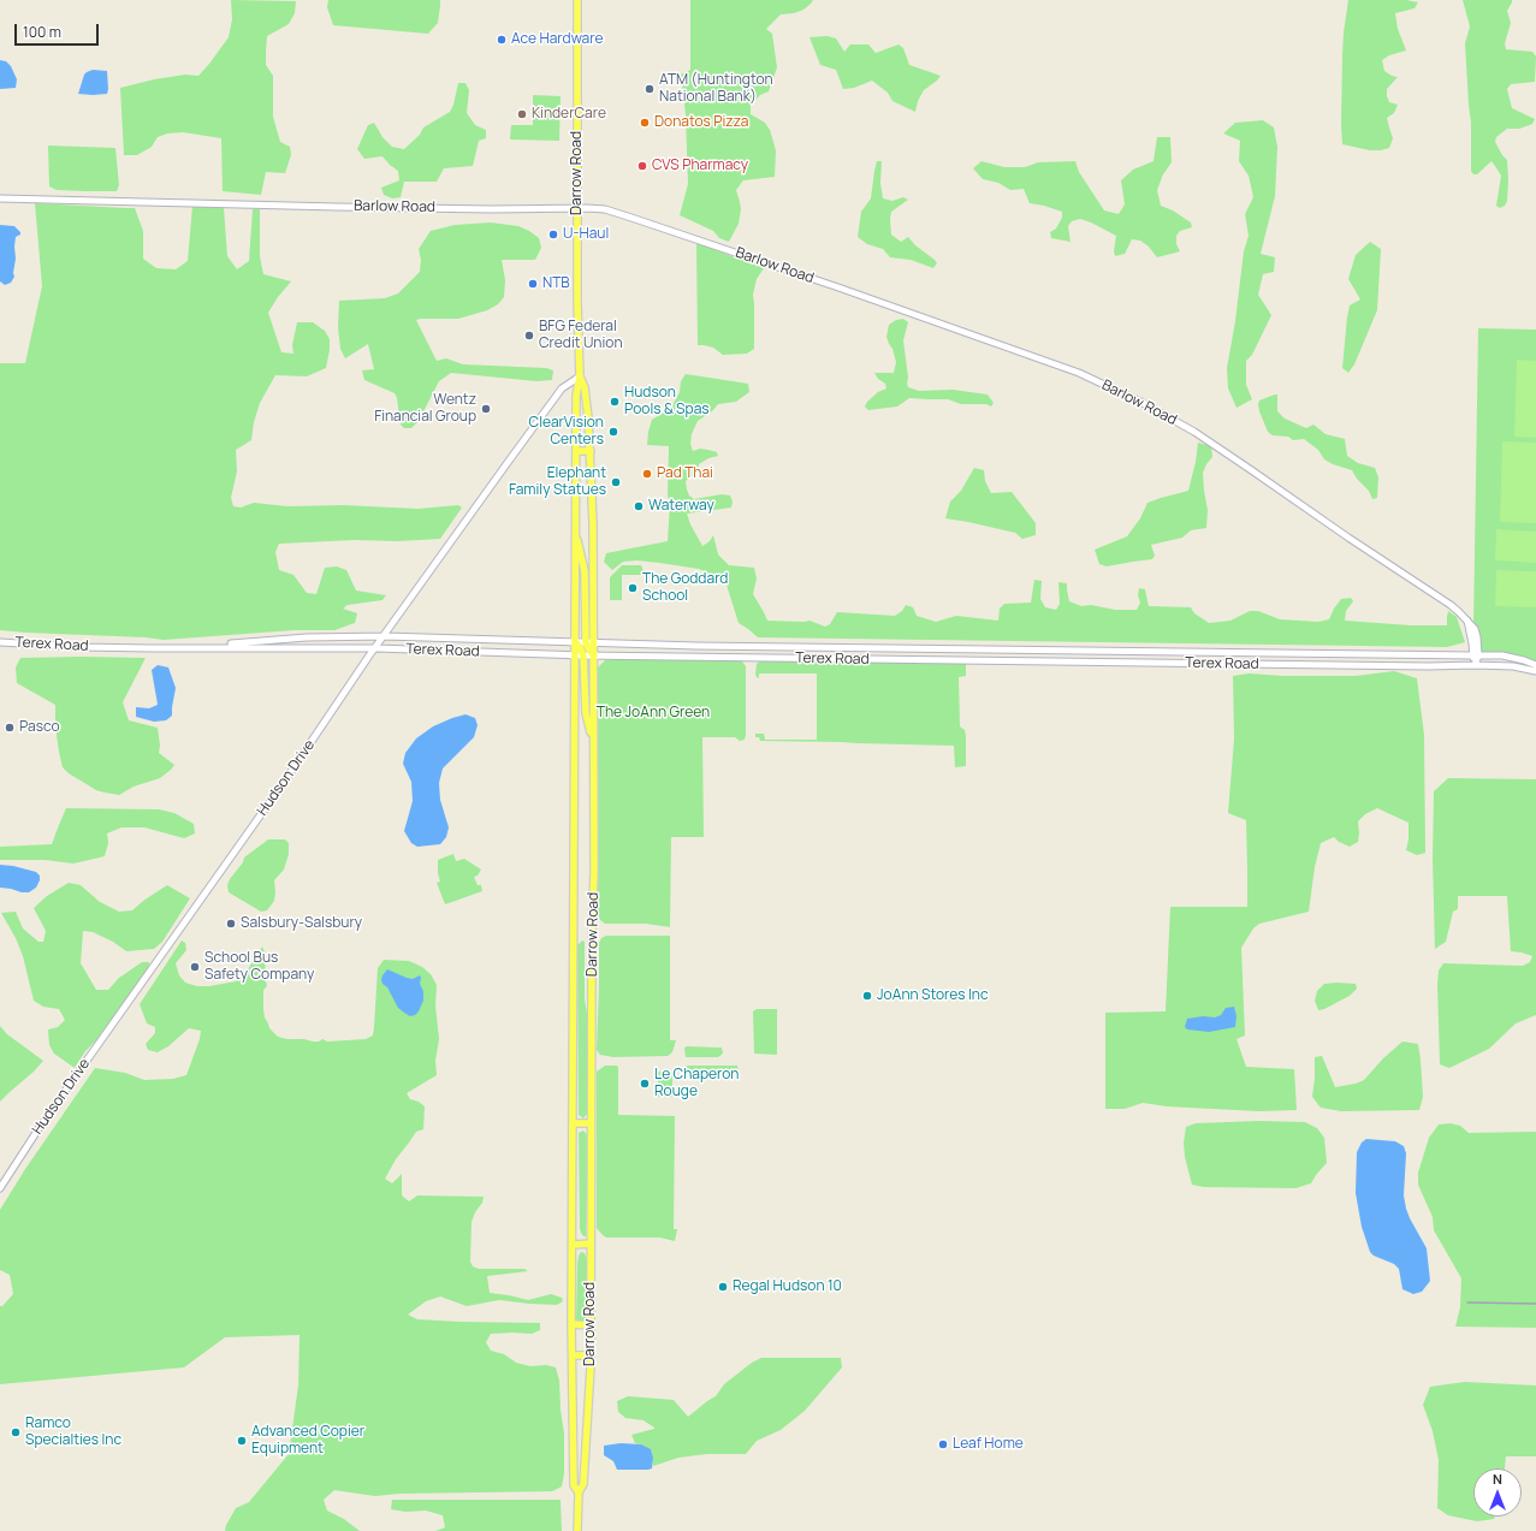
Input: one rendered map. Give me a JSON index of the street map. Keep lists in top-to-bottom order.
{
  "streets": {
    "main road": ["Darrow Road"],
    "street": ["Barlow Road", "Terex Road", "Hudson Drive"]
  },
  "crossings": [
    ["Darrow Road", "Barlow Road"],
    ["Darrow Road", "Terex Road"],
    ["Darrow Road", "Hudson Drive"],
    ["Barlow Road", "Terex Road"],
    ["Terex Road", "Hudson Drive"]
  ],
  "parks": ["The JoAnn Green"],
  "places": [
    "Ace Hardware",
    "ATM (Huntington National Bank)",
    "KinderCare",
    "Donatos Pizza",
    "CVS Pharmacy",
    "U-Haul",
    "NTB",
    "BFG Federal Credit Union",
    "Hudson Pools & Spas",
    "Wentz Financial Group",
    "ClearVision Centers",
    "Pad Thai",
    "Elephant Family Statues",
    "Waterway",
    "The Goddard School",
    "Pasco",
    "Salsbury-Salsbury",
    "School Bus Safety Company",
    "JoAnn Stores Inc",
    "Le Chaperon Rouge",
    "Regal Hudson 10",
    "Ramco Specialties Inc",
    "Advanced Copier Equipment",
    "Leaf Home"
  ],
  "scale_bar": "100 m",
  "north": "top"
}
